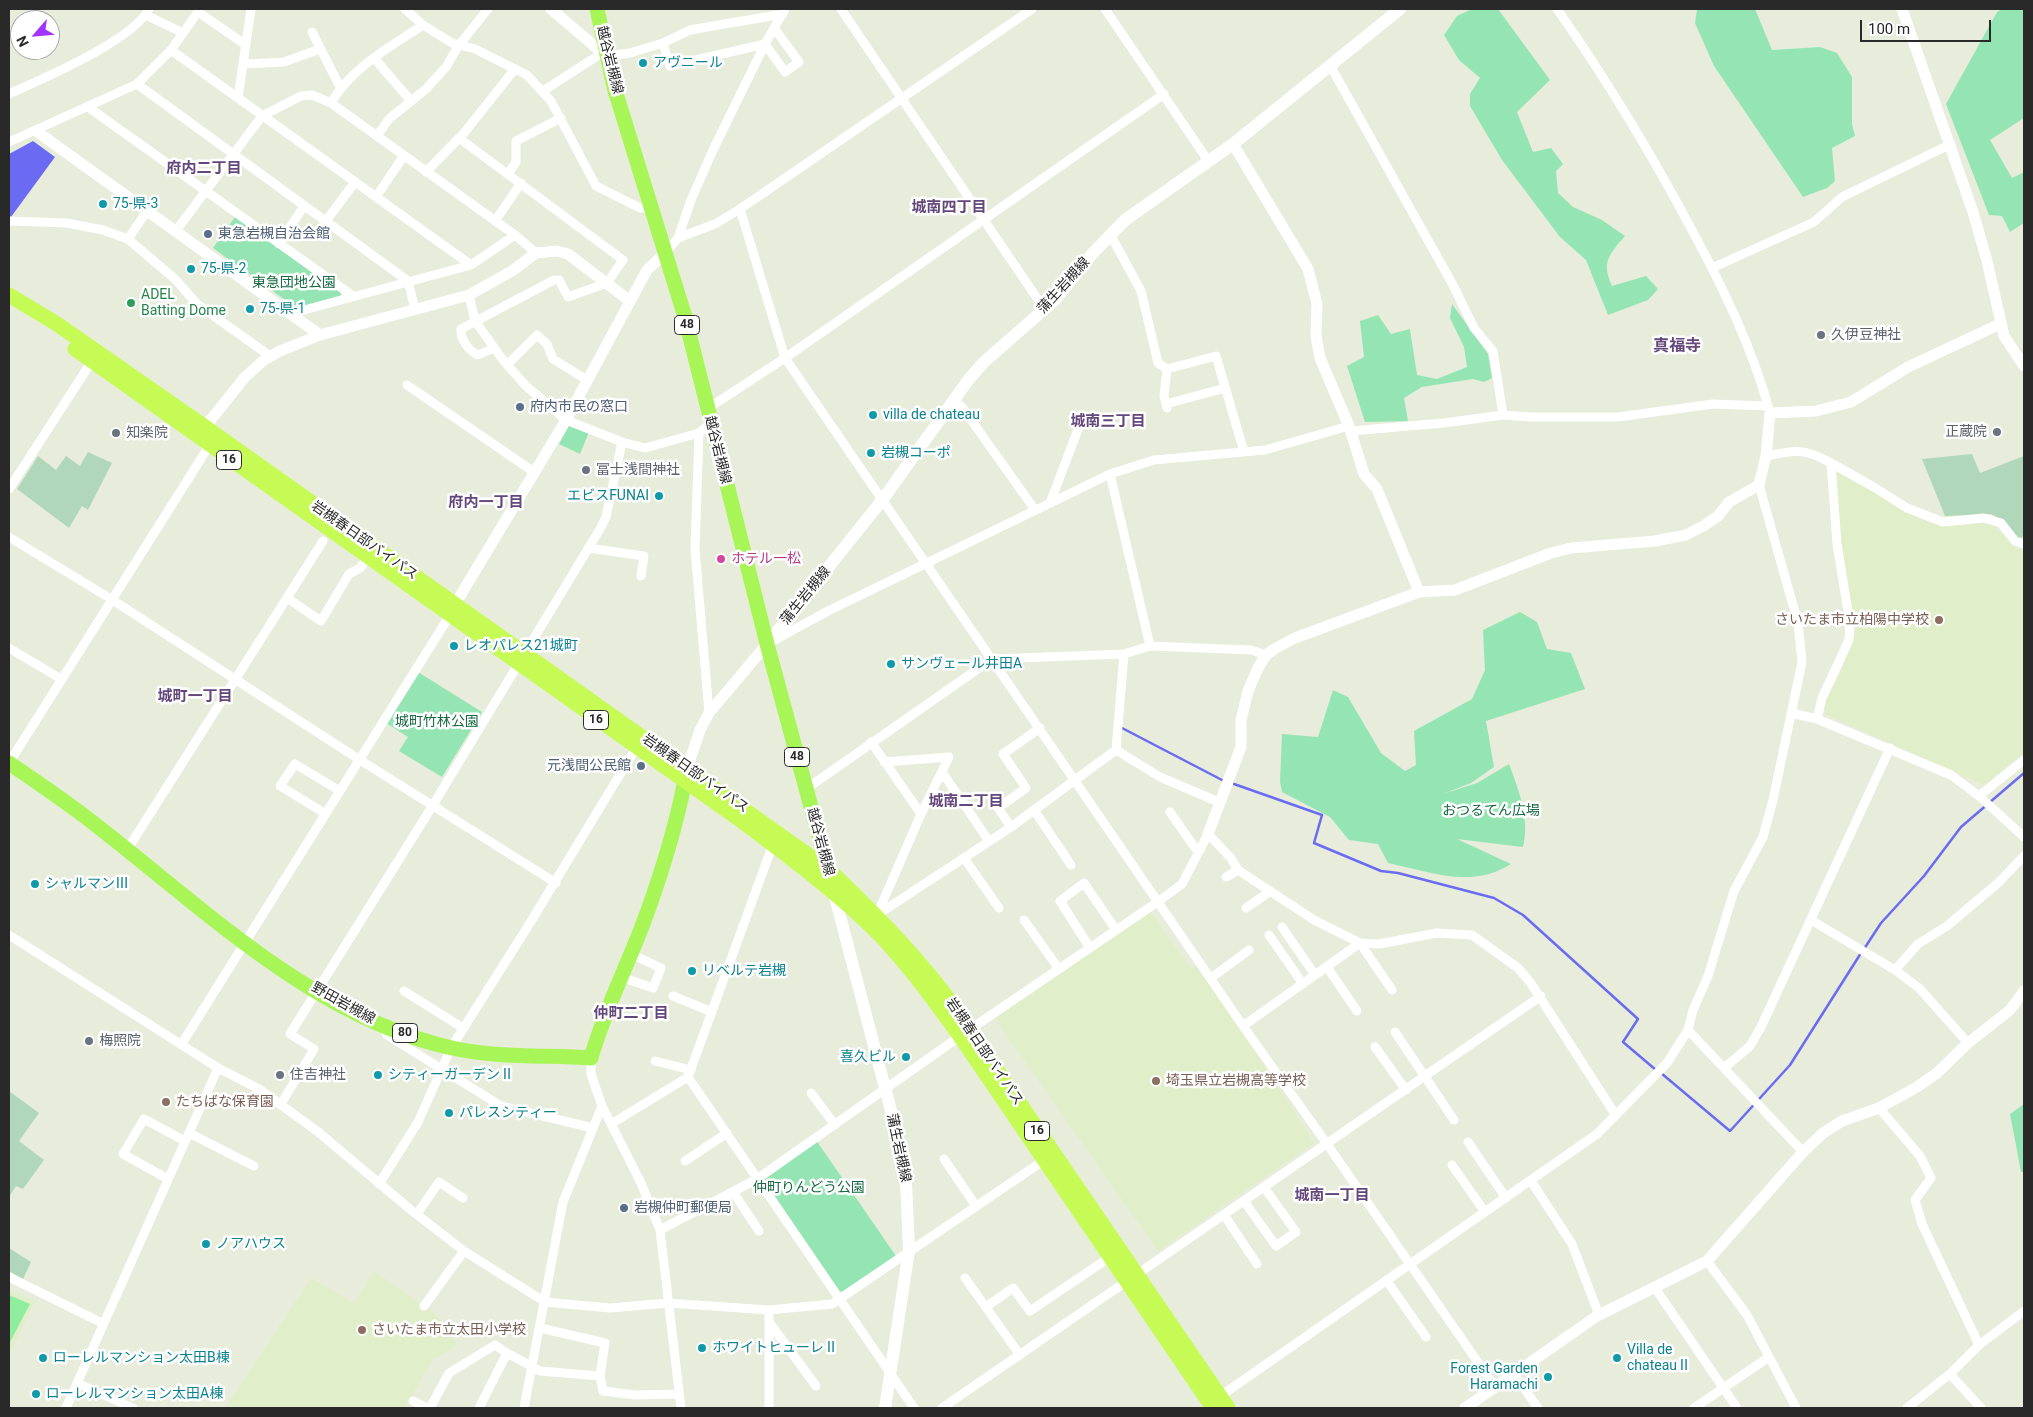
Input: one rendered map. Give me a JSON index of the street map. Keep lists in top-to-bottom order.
{
  "streets": {
    "highway": ["16", "岩槻春日部バイパス"],
    "main road": [
      "越谷岩槻線",
      "蒲生岩槻線",
      "48",
      "野田岩槻線",
      "80"
    ]
  },
  "crossings": [
    ["越谷岩槻線", "蒲生岩槻線"],
    ["越谷岩槻線", "岩槻春日部バイパス"],
    ["蒲生岩槻線", "岩槻春日部バイパス"]
  ],
  "districts": [
    "府内二丁目",
    "城南四丁目",
    "真福寺",
    "城南三丁目",
    "府内一丁目",
    "城町一丁目",
    "城南二丁目",
    "仲町二丁目",
    "城南一丁目"
  ],
  "parks": [
    "東急団地公園",
    "城町竹林公園",
    "おつるてん広場",
    "仲町りんどう公園"
  ],
  "places": [
    "アヴニール",
    "75-県-3",
    "東急岩槻自治会館",
    "75-県-2",
    "ADEL Batting Dome",
    "75-県-1",
    "久伊豆神社",
    "府内市民の窓口",
    "villa de chateau",
    "正蔵院",
    "知楽院",
    "岩槻コーポ",
    "冨士浅間神社",
    "エビスFUNAI",
    "ホテル一松",
    "さいたま市立柏陽中学校",
    "レオパレス21城町",
    "サンヴェール井田A",
    "元浅間公民館",
    "シャルマンⅢ",
    "リベルテ岩槻",
    "梅照院",
    "喜久ビル",
    "住吉神社",
    "シティーガーデンⅡ",
    "埼玉県立岩槻高等学校",
    "たちばな保育園",
    "パレスシティー",
    "岩槻仲町郵便局",
    "ノアハウス",
    "さいたま市立太田小学校",
    "ホワイトヒューレⅡ",
    "ローレルマンション太田B棟",
    "Villa de chateauⅡ",
    "Forest Garden Haramachi",
    "ローレルマンション太田A棟"
  ],
  "scale_bar": "100 m",
  "north": "bottom left"
}
